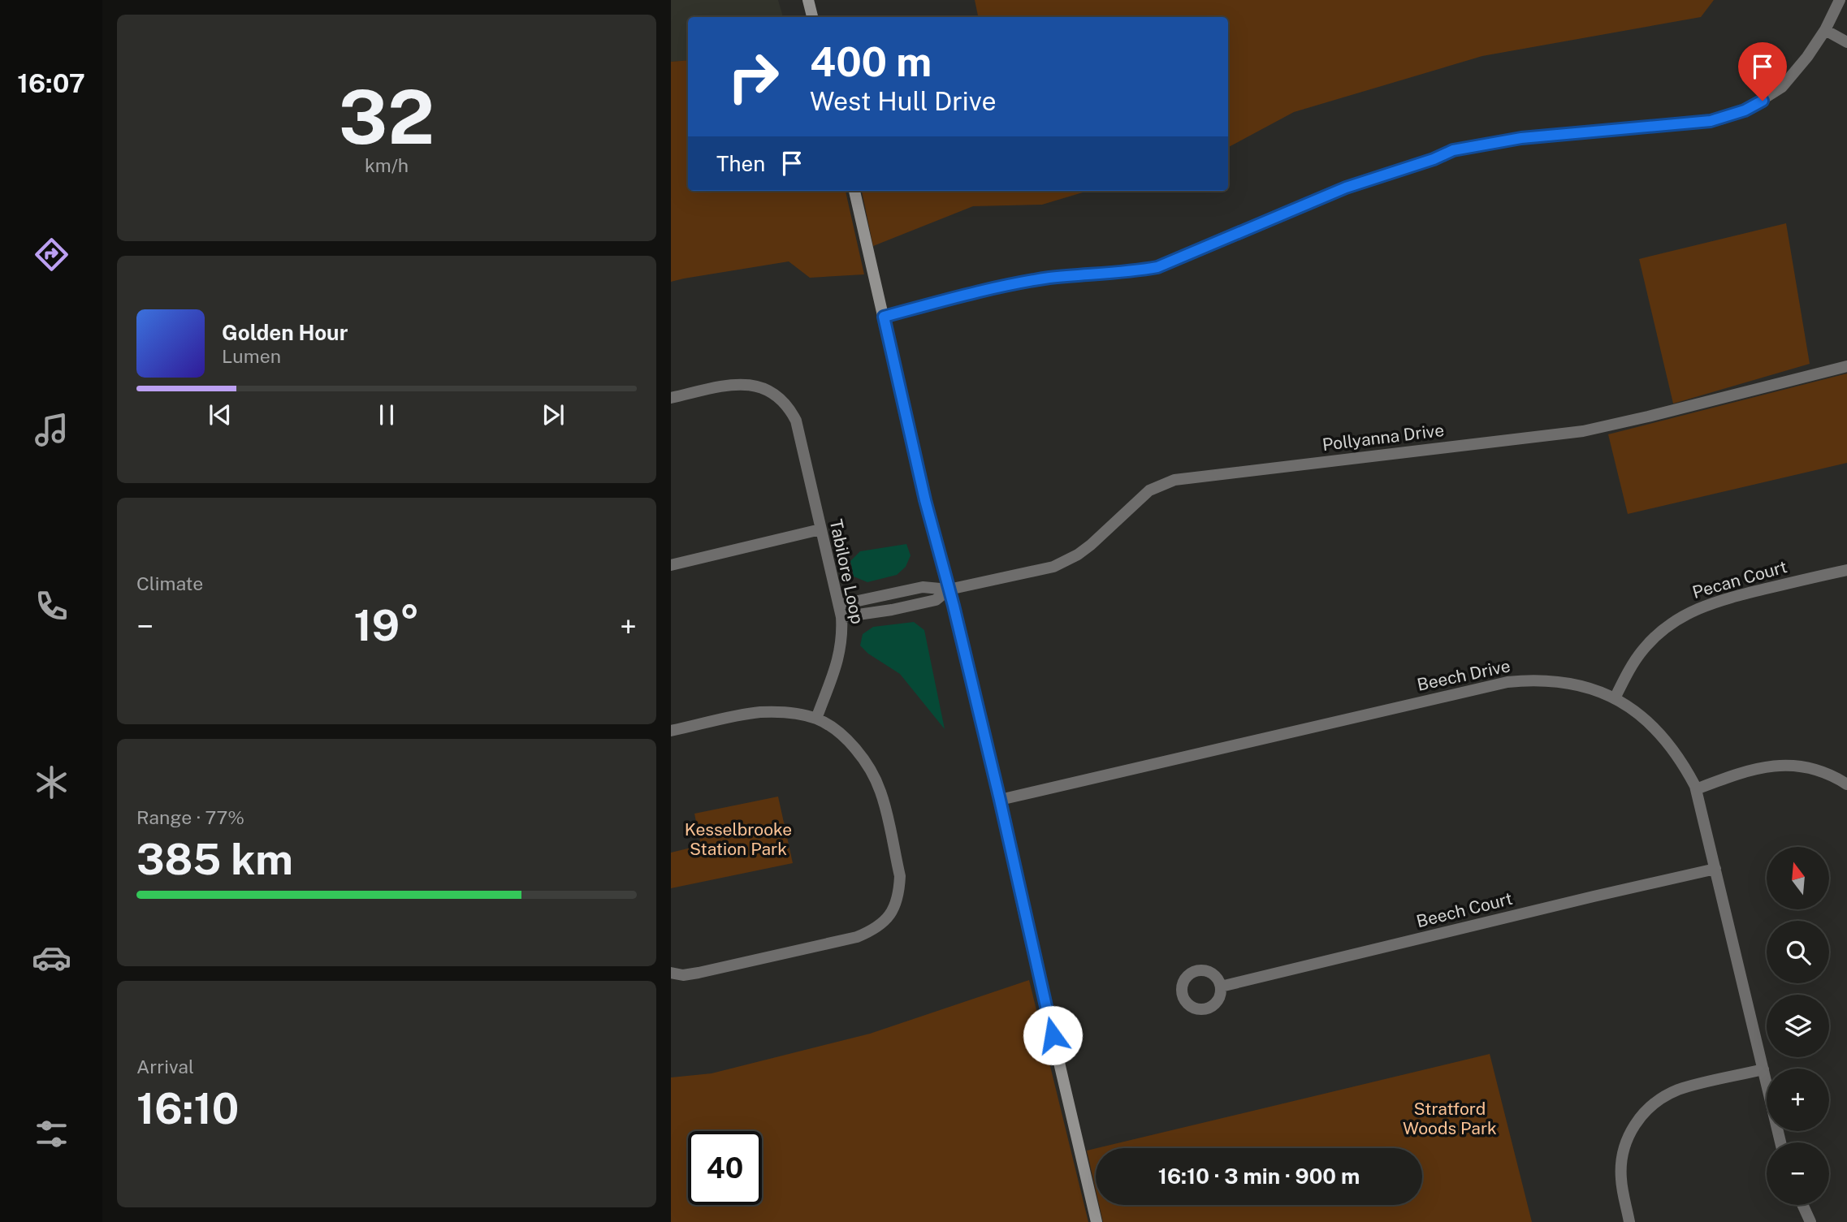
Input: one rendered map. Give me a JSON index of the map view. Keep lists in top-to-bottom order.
{
  "streets": {
    "street": [
      "Pollyanna Drive",
      "Tabilore Loop",
      "Pecan Court",
      "Beech Drive",
      "Beech Court"
    ]
  },
  "crossings": [
    ["Pollyanna Drive", "Tabilore Loop"],
    ["Pecan Court", "Beech Drive"],
    ["Beech Drive", "Beech Court"]
  ],
  "parks": ["Kesselbrooke Station Park", "Stratford Woods Park"],
  "north": "top",
  "page": {
    "tabs": "16:07",
    "tile": [
      ["32", "km/h"],
      "Climate",
      ["Range · 77%", "385 km"],
      ["Arrival", "16:10"]
    ],
    "turn": ["400 m", "West Hull Drive"],
    "then": "Then",
    "song": ["Golden Hour", "Lumen"],
    "heat": ["−", "19°", "+"],
    "map_buttons": ["+", "−"],
    "limit": "40",
    "trip": "16:10 · 3 min · 900 m"
  }
}
